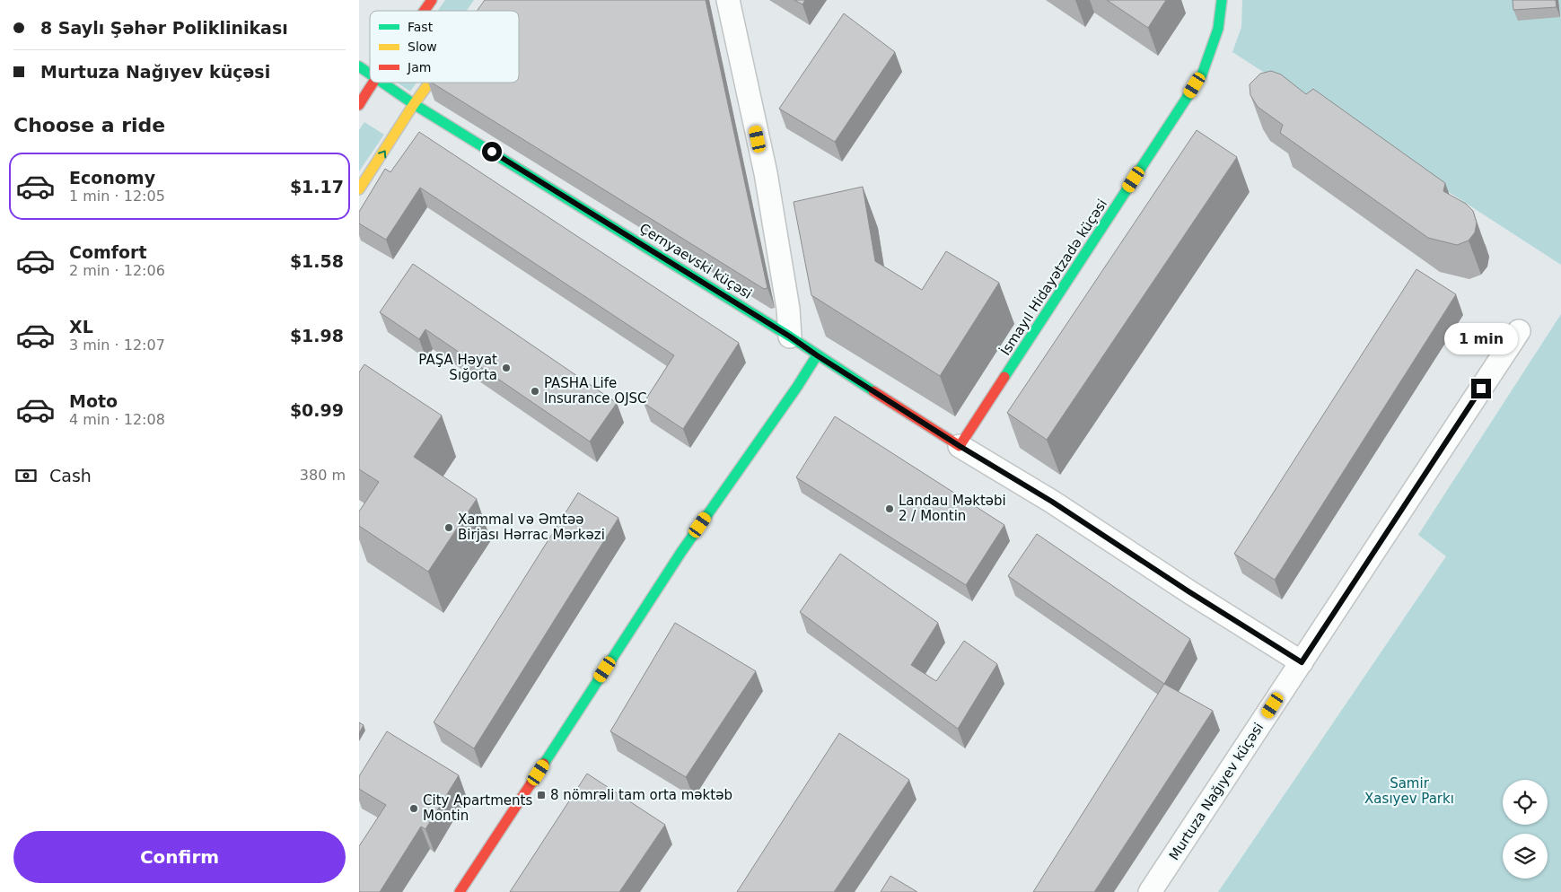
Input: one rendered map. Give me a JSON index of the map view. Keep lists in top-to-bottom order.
{
  "streets": {
    "street": ["Çernyaevski küçəsi", "İsmayıl Hidayətzadə küçəsi", "Murtuza Nağıyev küçəsi"]
  },
  "crossings": [
    ["Çernyaevski küçəsi", "İsmayıl Hidayətzadə küçəsi"]
  ],
  "parks": ["Samir Xasıyev Parkı"],
  "places": {
    "other": [
      "PAŞA Həyat Sığorta",
      "PASHA Life Insurance OJSC",
      "Landau Məktəbi 2 / Montin",
      "Xammal və Əmtəə Birjası Hərrac Mərkəzi",
      "City Apartments Montin"
    ],
    "transit": ["8 nömrəli tam orta məktəb"]
  },
  "legend": ["Fast", "Slow", "Jam"],
  "page": {
    "banner": ["8 Saylı Şəhər Poliklinikası", "Murtuza Nağıyev küçəsi"],
    "heading": "Choose a ride",
    "list": [
      {
        "name": "Economy",
        "note": "1 min · 12:05",
        "value": "$1.17"
      },
      {
        "name": "Comfort",
        "note": "2 min · 12:06",
        "value": "$1.58"
      },
      {
        "name": "XL",
        "note": "3 min · 12:07",
        "value": "$1.98"
      },
      {
        "name": "Moto",
        "note": "4 min · 12:08",
        "value": "$0.99"
      }
    ],
    "bubble": "1 min",
    "pay": ["Cash", "380 m"],
    "buttons": "Confirm"
  }
}
